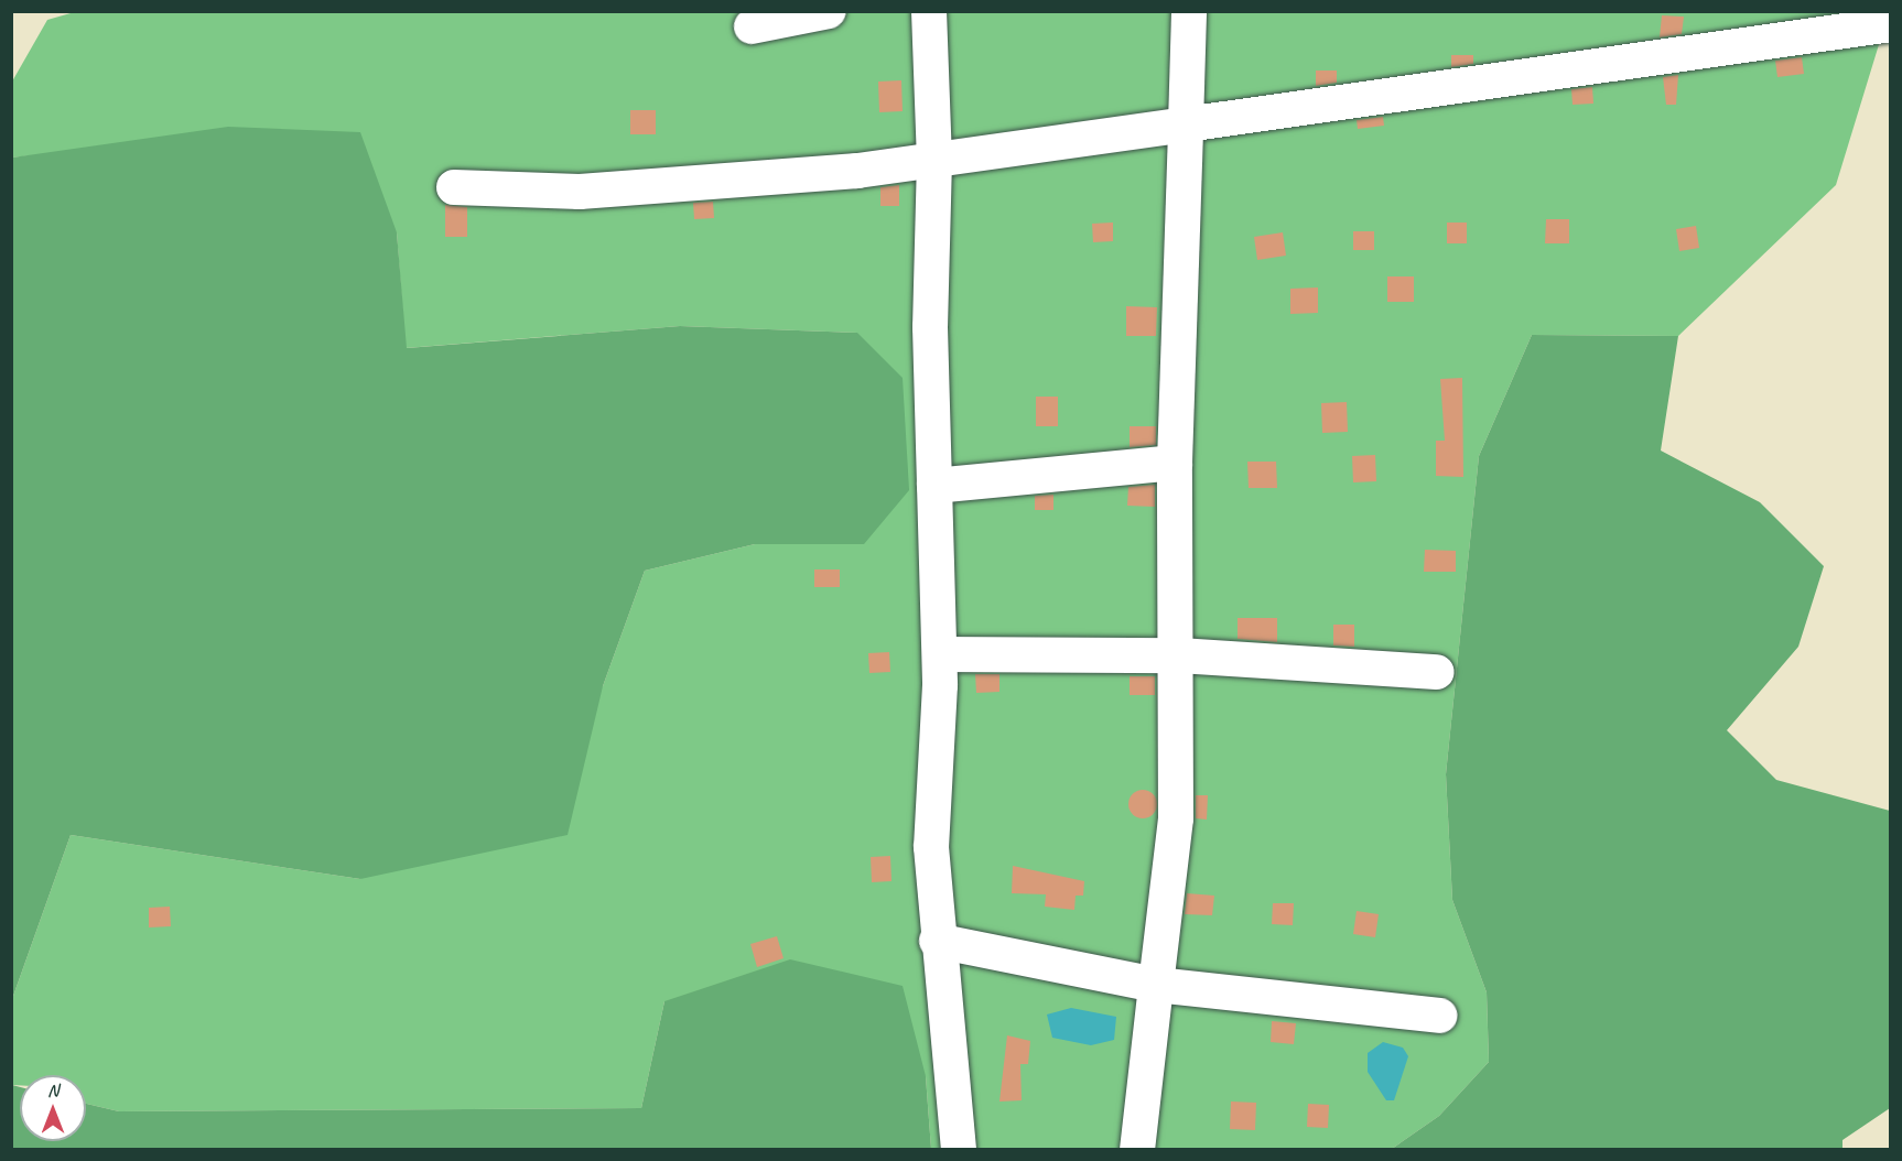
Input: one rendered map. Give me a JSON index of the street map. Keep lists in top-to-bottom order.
{
  "north": "top"
}
